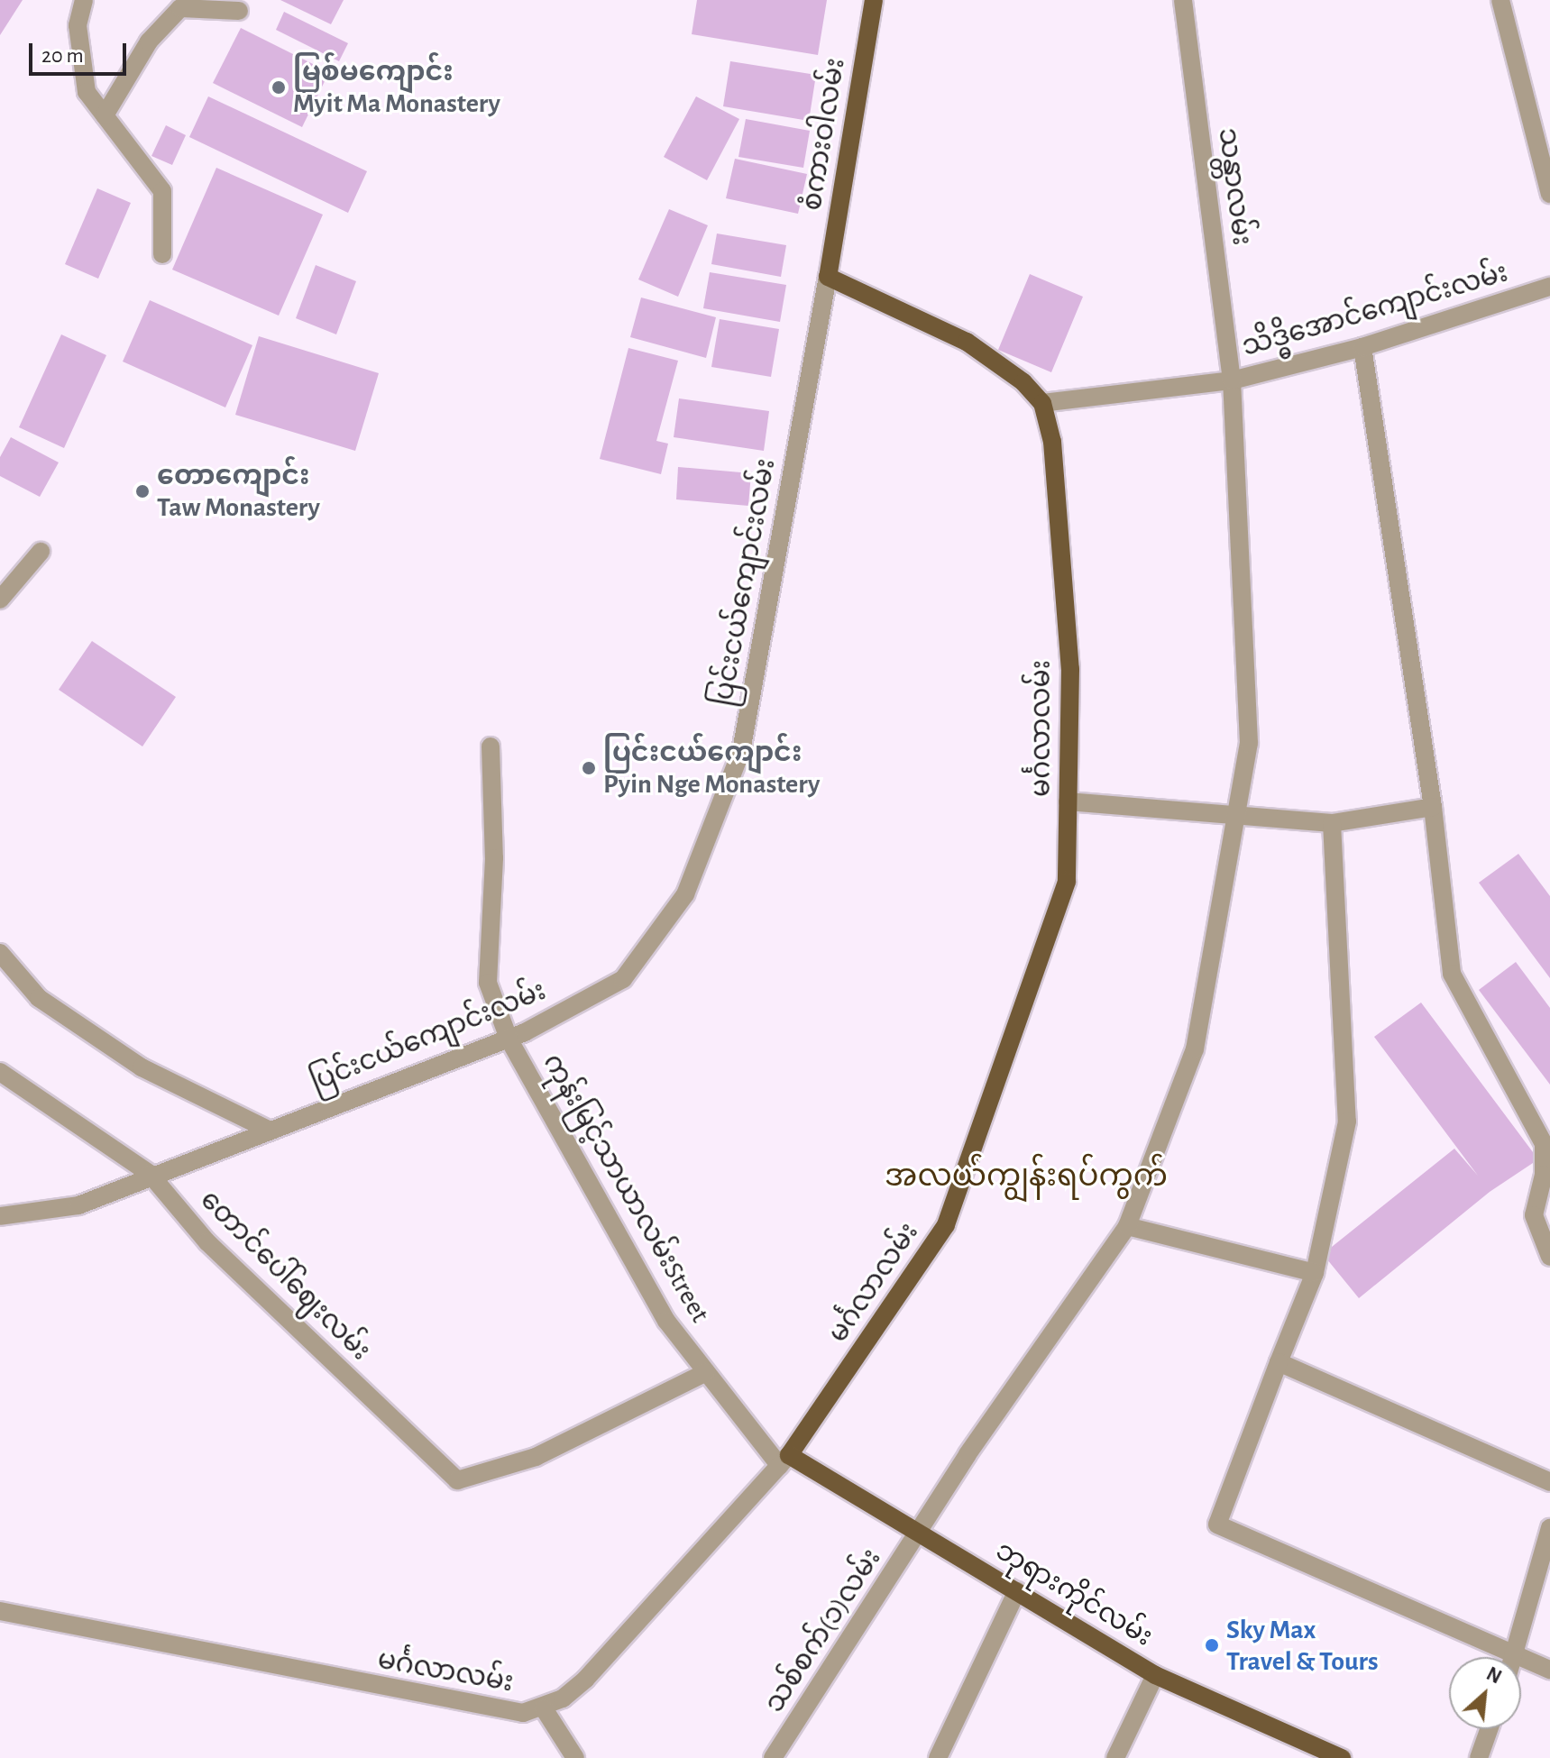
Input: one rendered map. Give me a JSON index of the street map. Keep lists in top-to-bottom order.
{
  "streets": {
    "main road": ["စံကားဝါလမ်း", "မင်္ဂလာလမ်း", "ဘုရားကိုင်လမ်း"],
    "street": [
      "သန္တာလမ်း",
      "သိဒ္ဓိအောင်ကျောင်းလမ်း",
      "ပြင်းငယ်ကျောင်းလမ်း",
      "ကုန်းမြင့်သာယာလမ်းStreet",
      "တောင်ပေါ်ဈေးလမ်း",
      "သစ်စက်(၁)လမ်း"
    ]
  },
  "crossings": [
    ["စံကားဝါလမ်း", "ပြင်းငယ်ကျောင်းလမ်း"],
    ["သန္တာလမ်း", "သိဒ္ဓိအောင်ကျောင်းလမ်း"],
    ["သန္တာလမ်း", "သစ်စက်(၁)လမ်း"],
    ["သိဒ္ဓိအောင်ကျောင်းလမ်း", "မင်္ဂလာလမ်း"],
    ["ပြင်းငယ်ကျောင်းလမ်း", "ကုန်းမြင့်သာယာလမ်းStreet"],
    ["ပြင်းငယ်ကျောင်းလမ်း", "တောင်ပေါ်ဈေးလမ်း"],
    ["မင်္ဂလာလမ်း", "ကုန်းမြင့်သာယာလမ်းStreet"],
    ["မင်္ဂလာလမ်း", "ဘုရားကိုင်လမ်း"],
    ["ကုန်းမြင့်သာယာလမ်းStreet", "တောင်ပေါ်ဈေးလမ်း"],
    ["ကုန်းမြင့်သာယာလမ်းStreet", "ဘုရားကိုင်လမ်း"],
    ["ဘုရားကိုင်လမ်း", "သစ်စက်(၁)လမ်း"]
  ],
  "districts": ["အလယ်ကျွန်းရပ်ကွက်"],
  "places": [
    "မြစ်မကျောင်း Myit Ma Monastery",
    "တောကျောင်း Taw Monastery",
    "ပြင်းငယ်ကျောင်း Pyin Nge Monastery",
    "Sky Max Travel & Tours"
  ],
  "scale_bar": "20 m",
  "north": "top right"
}
